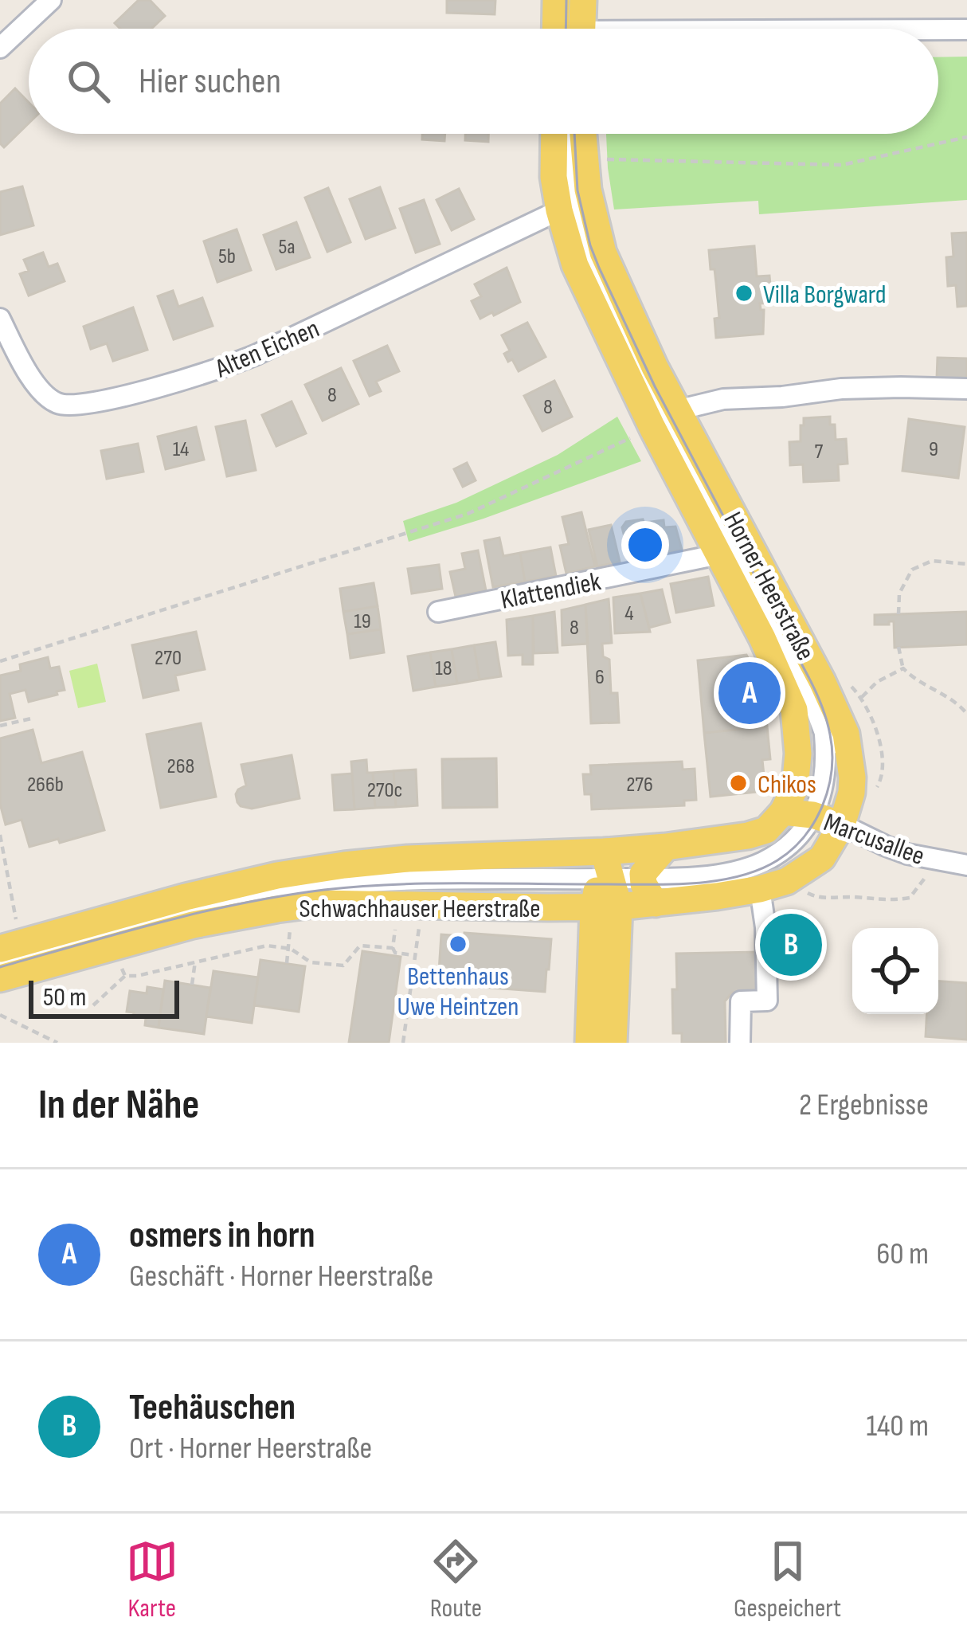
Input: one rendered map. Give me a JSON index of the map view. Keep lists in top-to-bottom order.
{
  "streets": {
    "main road": ["Horner Heerstraße", "Marcusallee", "Schwachhauser Heerstraße"],
    "street": ["Alten Eichen", "Klattendiek"]
  },
  "crossings": [
    ["Alten Eichen", "Horner Heerstraße"],
    ["Horner Heerstraße", "Klattendiek"],
    ["Horner Heerstraße", "Marcusallee"],
    ["Horner Heerstraße", "Schwachhauser Heerstraße"]
  ],
  "places": ["Villa Borgward", "Chikos", "Bettenhaus Uwe Heintzen"],
  "house_numbers": [
    "5a",
    "5b",
    "8",
    "8",
    "14",
    "9",
    "7",
    "4",
    "19",
    "8",
    "270",
    "18",
    "6",
    "268",
    "266b",
    "276",
    "270c"
  ],
  "scale_bar": "50 m",
  "page": {
    "search": "Hier suchen",
    "pins": ["A", "B"],
    "scale": "50 m",
    "heading": ["In der Nähe", "2 Ergebnisse"],
    "list": [
      {
        "mark": "A",
        "name": "osmers in horn",
        "note": "Geschäft · Horner Heerstraße",
        "value": "60 m"
      },
      {
        "mark": "B",
        "name": "Teehäuschen",
        "note": "Ort · Horner Heerstraße",
        "value": "140 m"
      }
    ],
    "nav": ["Karte", "Route", "Gespeichert"]
  }
}
